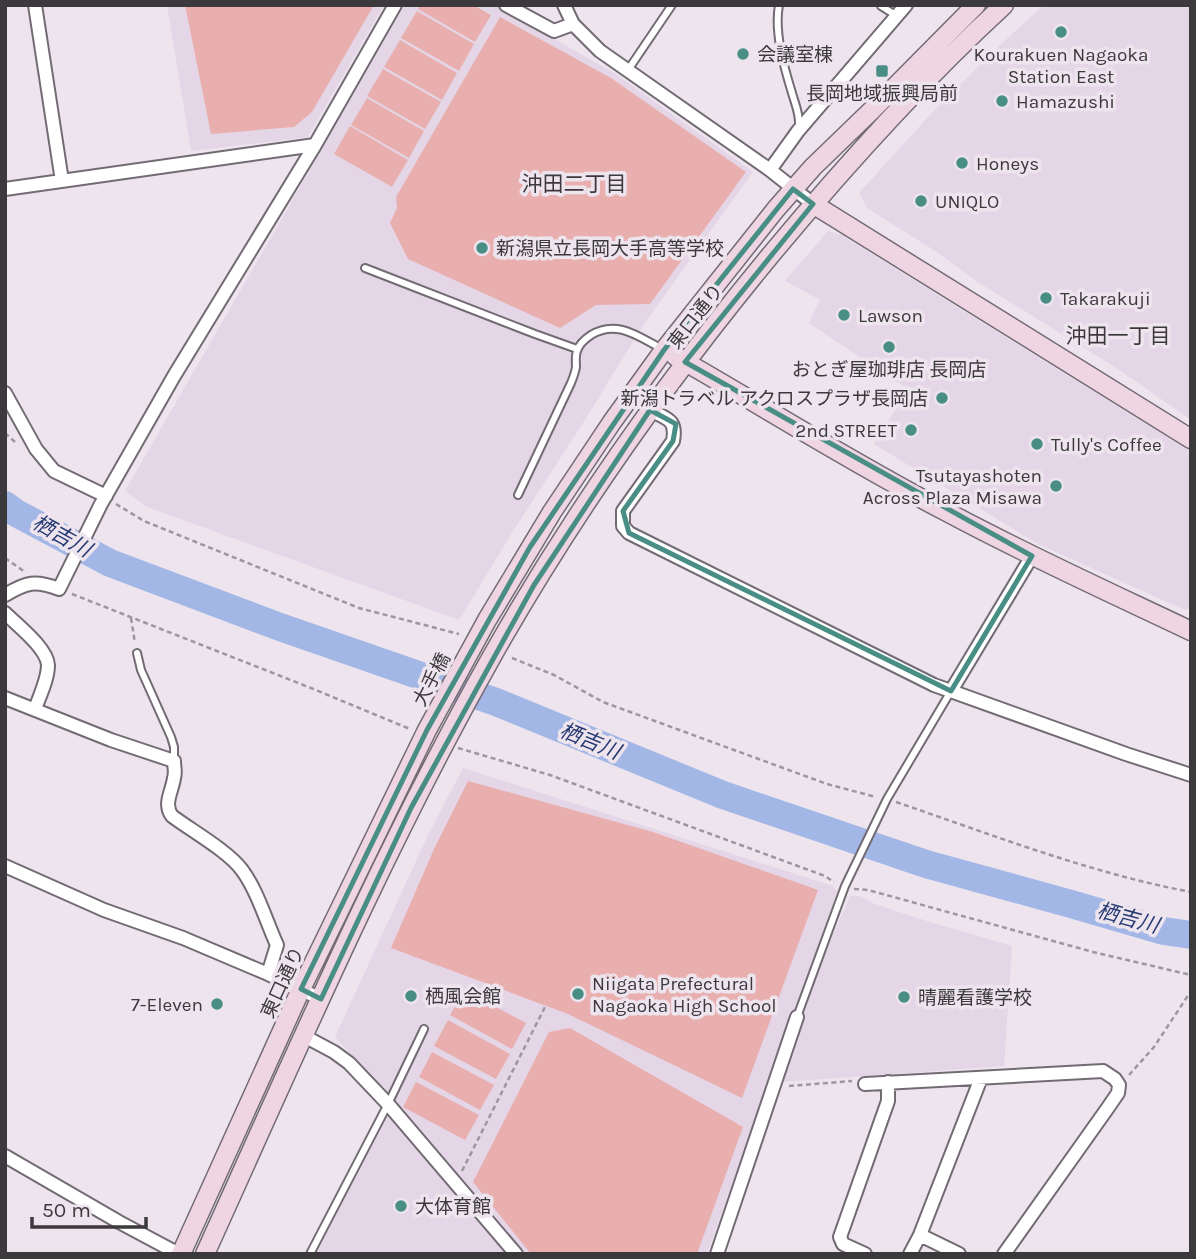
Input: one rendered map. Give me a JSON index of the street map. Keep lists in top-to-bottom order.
{
  "streets": {
    "street": ["東口通り", "大手橋"]
  },
  "crossings": [
    ["東口通り", "大手橋"]
  ],
  "districts": ["沖田二丁目", "沖田一丁目"],
  "water": ["栖吉川"],
  "places": {
    "other": [
      "Kourakuen Nagaoka Station East",
      "会議室棟",
      "Hamazushi",
      "Honeys",
      "UNIQLO",
      "新潟県立長岡大手高等学校",
      "Takarakuji",
      "Lawson",
      "おとぎ屋珈琲店 長岡店",
      "新潟トラベル アクロスプラザ長岡店",
      "2nd STREET",
      "Tully's Coffee",
      "Tsutayashoten Across Plaza Misawa",
      "Niigata Prefectural Nagaoka High School",
      "栖風会館",
      "晴麗看護学校",
      "7-Eleven",
      "大体育館"
    ],
    "transit": ["長岡地域振興局前"]
  },
  "scale_bar": "50 m"
}
